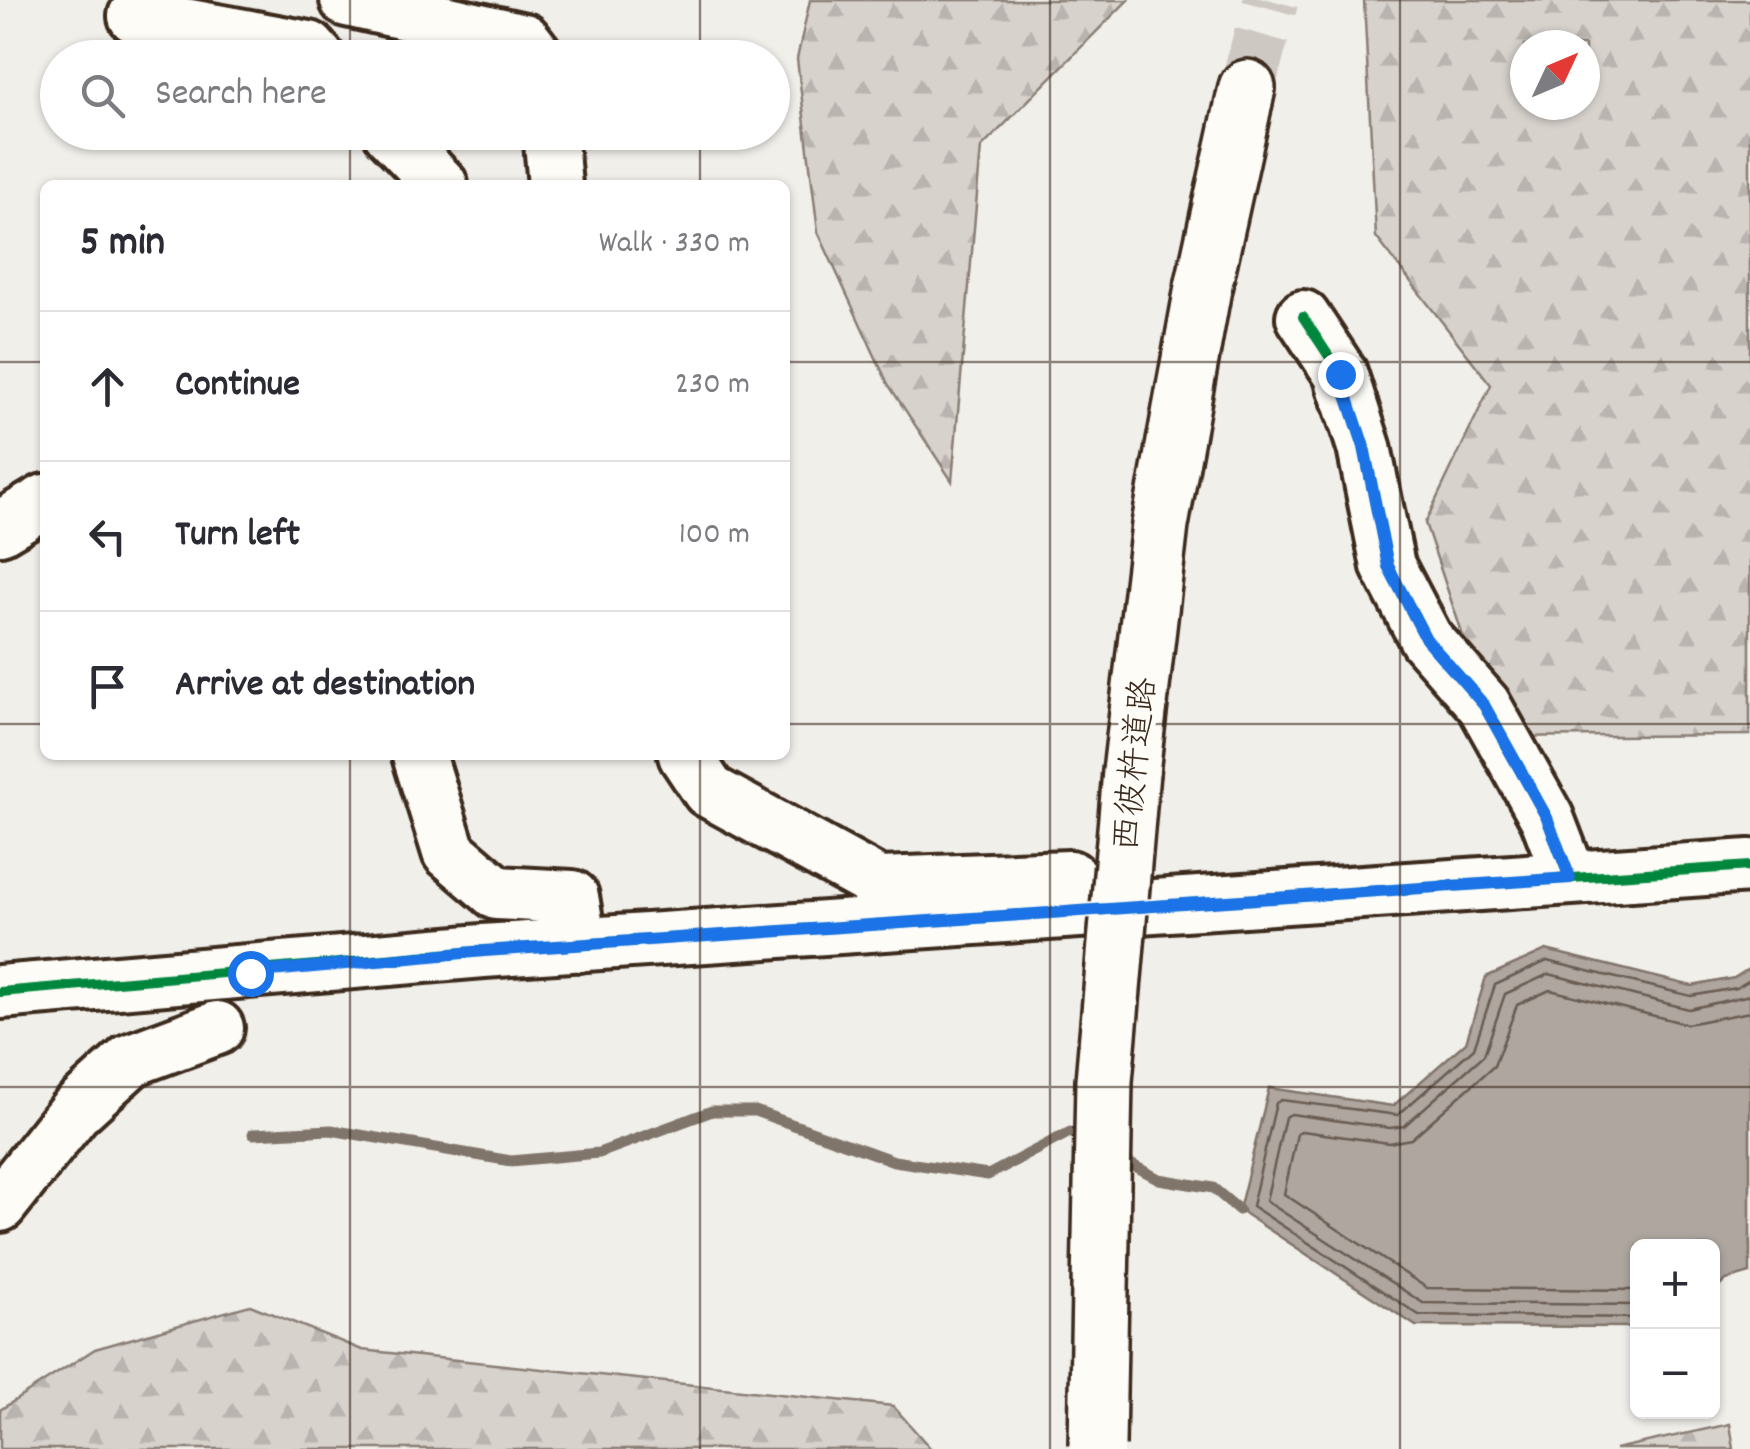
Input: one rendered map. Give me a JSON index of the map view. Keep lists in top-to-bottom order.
{
  "streets": {
    "highway": ["西彼杵道路"]
  },
  "north": "top right",
  "page": {
    "search": "Search here",
    "heading": ["5 min", "Walk · 330 m"],
    "list": [
      ["Continue", "230 m"],
      ["Turn left", "100 m"],
      "Arrive at destination"
    ],
    "map_buttons": ["+", "−"]
  }
}
